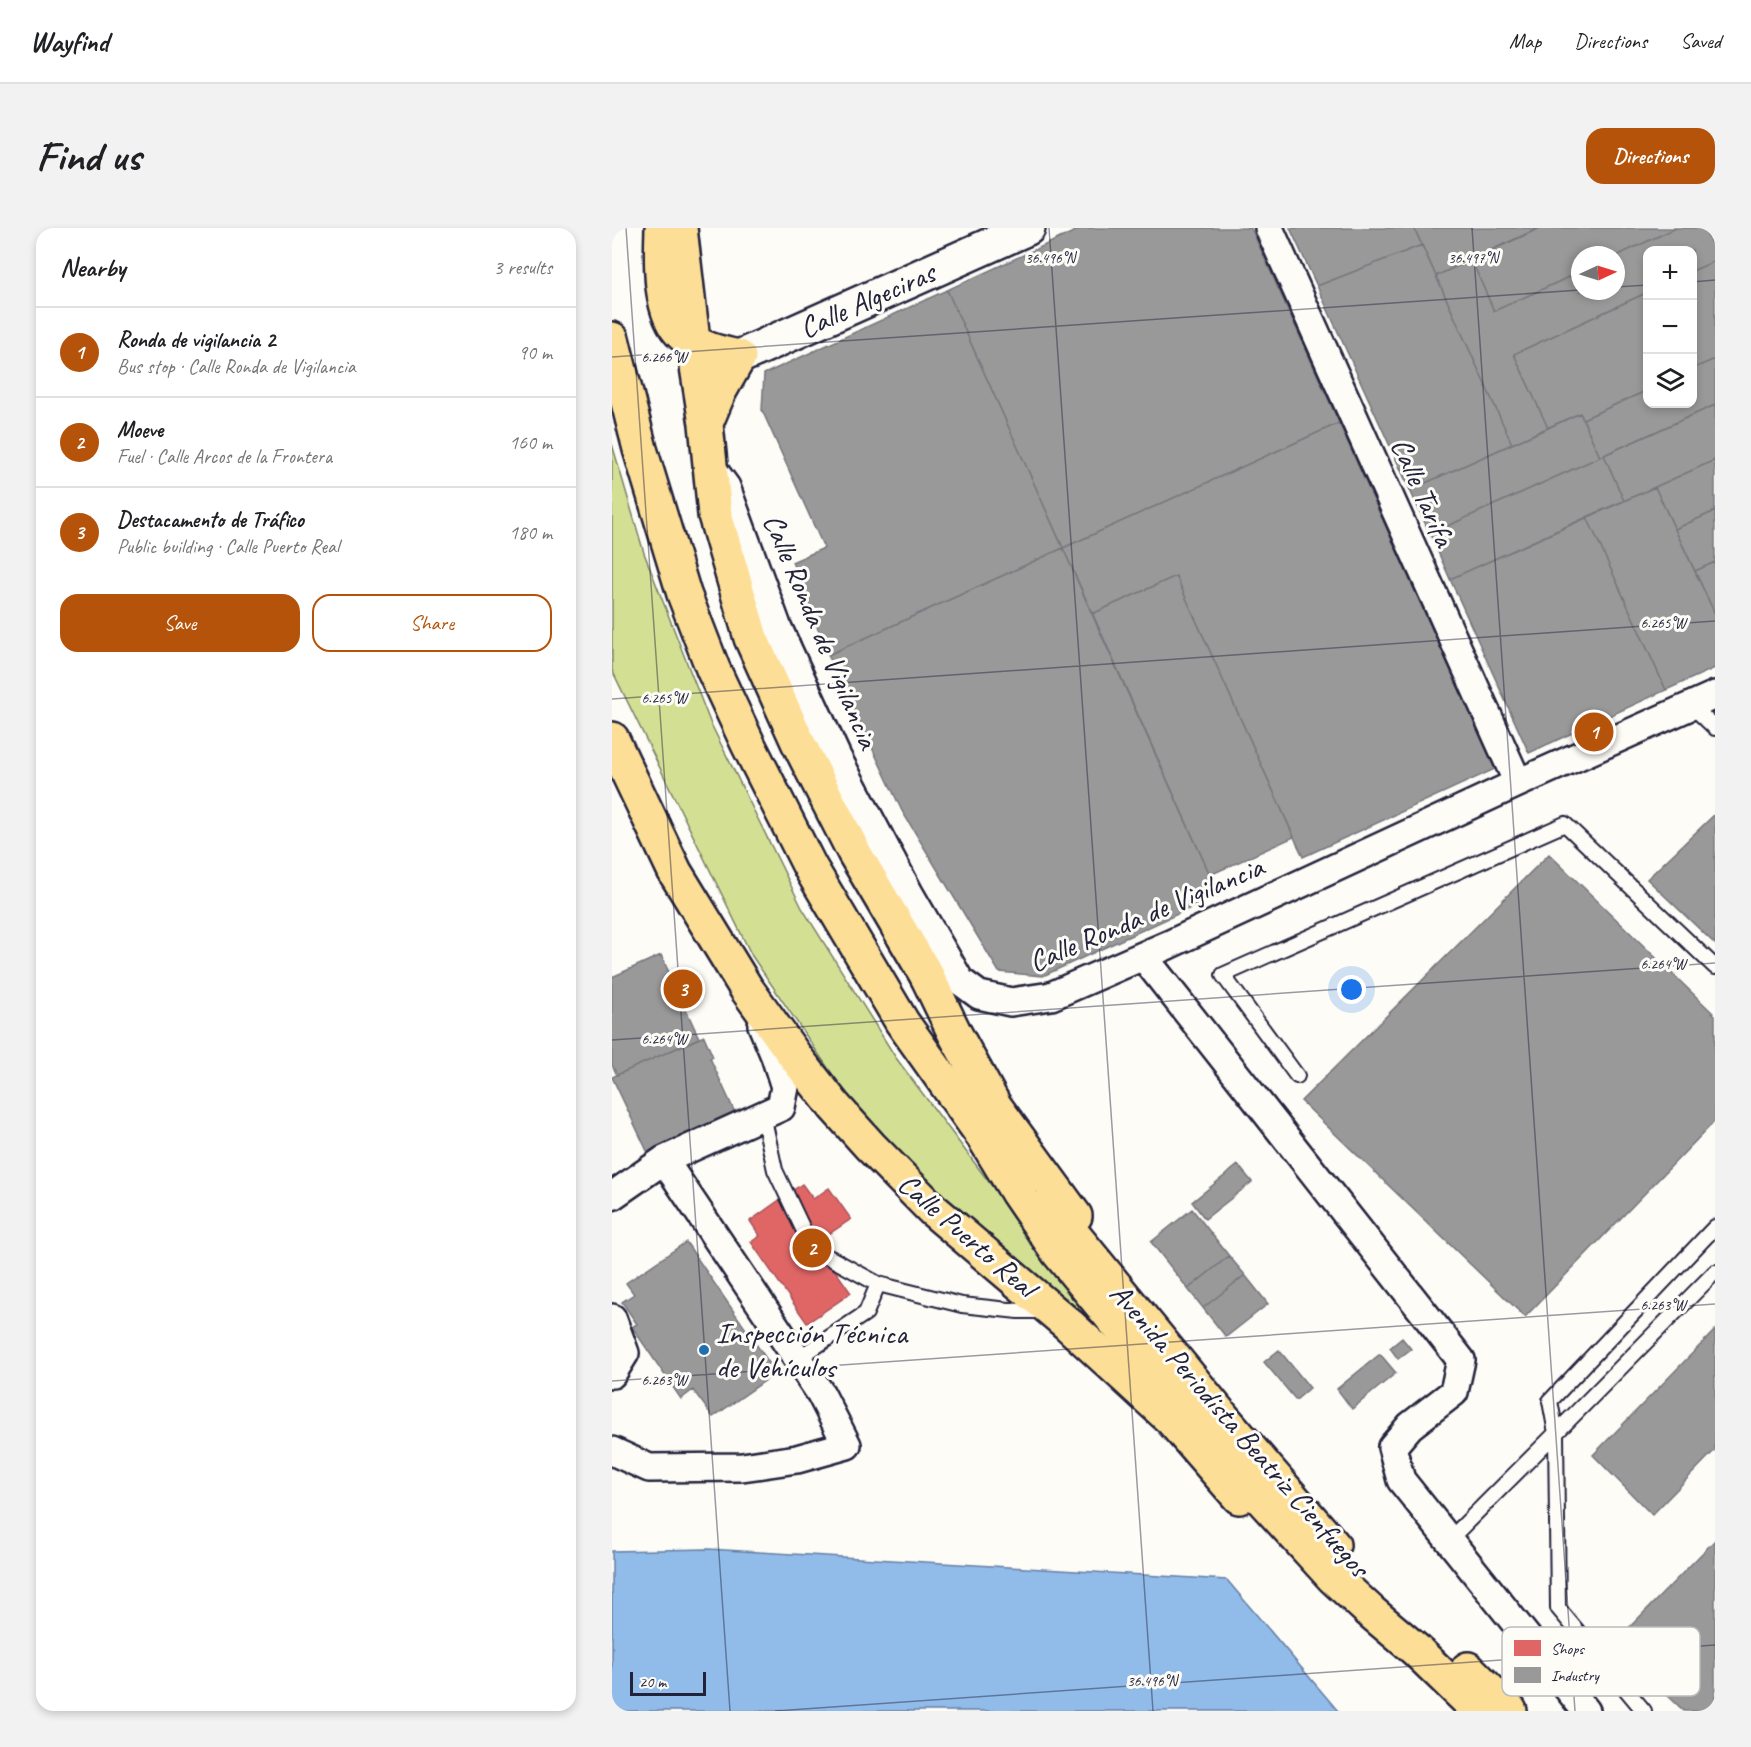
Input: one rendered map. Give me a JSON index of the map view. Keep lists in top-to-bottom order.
{
  "streets": {
    "main road": ["Calle Algeciras", "Calle Puerto Real", "Avenida Periodista Beatriz Cienfuegos"],
    "street": ["Calle Tarifa", "Calle Ronda de Vigilancia"]
  },
  "crossings": [
    ["Calle Tarifa", "Calle Ronda de Vigilancia"],
    ["Calle Puerto Real", "Avenida Periodista Beatriz Cienfuegos"]
  ],
  "places": ["Inspección Técnica de Vehículos"],
  "legend": ["Shops", "Industry"],
  "scale_bar": "20 m",
  "north": "right",
  "page": {
    "header": "Wayfind",
    "nav": ["Map", "Directions", "Saved"],
    "buttons": [
      "Directions",
      ["Save", "Share"]
    ],
    "title": "Find us",
    "heading": ["Nearby", "3 results"],
    "map_buttons": ["+", "−"],
    "list": [
      {
        "mark": "1",
        "name": "Ronda de vigilancia 2",
        "note": "Bus stop · Calle Ronda de Vigilancia",
        "value": "90 m"
      },
      {
        "mark": "2",
        "name": "Moeve",
        "note": "Fuel · Calle Arcos de la Frontera",
        "value": "160 m"
      },
      {
        "mark": "3",
        "name": "Destacamento de Tráfico",
        "note": "Public building · Calle Puerto Real",
        "value": "180 m"
      }
    ],
    "pins": ["1", "3", "2"],
    "scale": "20 m"
  },
  "coordinates": [
    "36.496°N",
    "36.497°N",
    "6.266°W",
    "6.265°W",
    "6.264°W",
    "6.263°W"
  ]
}
